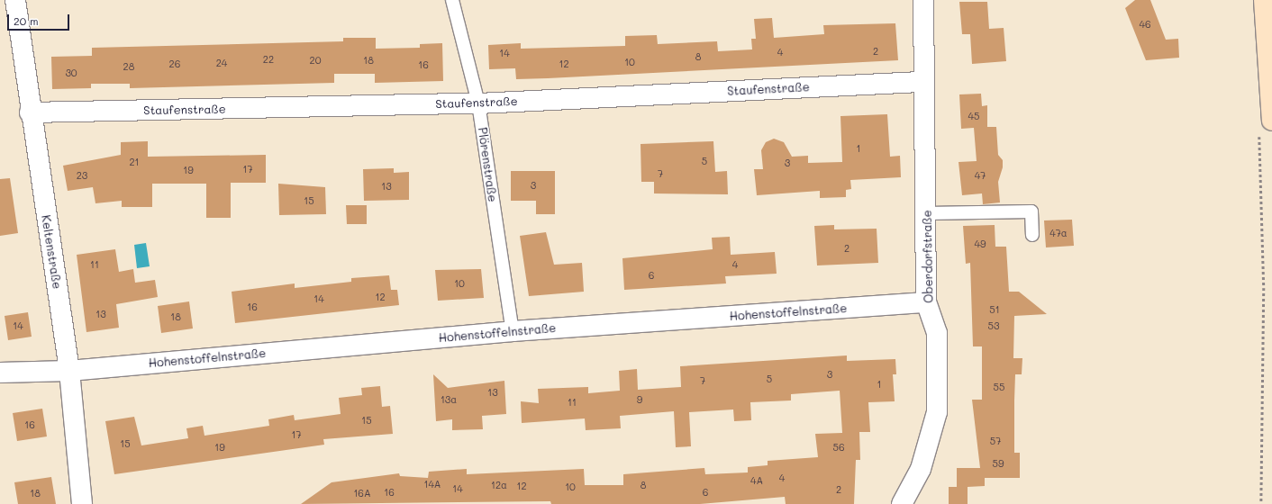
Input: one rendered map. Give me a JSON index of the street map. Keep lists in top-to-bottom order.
{
  "streets": {
    "street": [
      "Staufenstraße",
      "Keltenstraße",
      "Oberdorfstraße",
      "Hohenstoffelnstraße"
    ],
    "lane": ["Plörenstraße"]
  },
  "crossings": [
    ["Staufenstraße", "Plörenstraße"],
    ["Staufenstraße", "Keltenstraße"],
    ["Staufenstraße", "Oberdorfstraße"],
    ["Plörenstraße", "Hohenstoffelnstraße"],
    ["Keltenstraße", "Hohenstoffelnstraße"],
    ["Oberdorfstraße", "Hohenstoffelnstraße"]
  ],
  "house_numbers": [
    "46",
    "2",
    "4",
    "14",
    "8",
    "22",
    "20",
    "18",
    "10",
    "24",
    "26",
    "12",
    "16",
    "28",
    "30",
    "45",
    "1",
    "5",
    "21",
    "3",
    "17",
    "19",
    "7",
    "23",
    "47",
    "3",
    "13",
    "15",
    "47a",
    "49",
    "2",
    "11",
    "4",
    "6",
    "10",
    "12",
    "14",
    "16",
    "51",
    "13",
    "18",
    "14",
    "53",
    "3",
    "5",
    "7",
    "1",
    "55",
    "13",
    "13a",
    "9",
    "11",
    "15",
    "16",
    "17",
    "57",
    "15",
    "19",
    "56",
    "59",
    "4",
    "4A",
    "14A",
    "12a",
    "8",
    "12",
    "10",
    "14",
    "2",
    "16",
    "6",
    "18",
    "16A"
  ],
  "scale_bar": "20 m"
}
